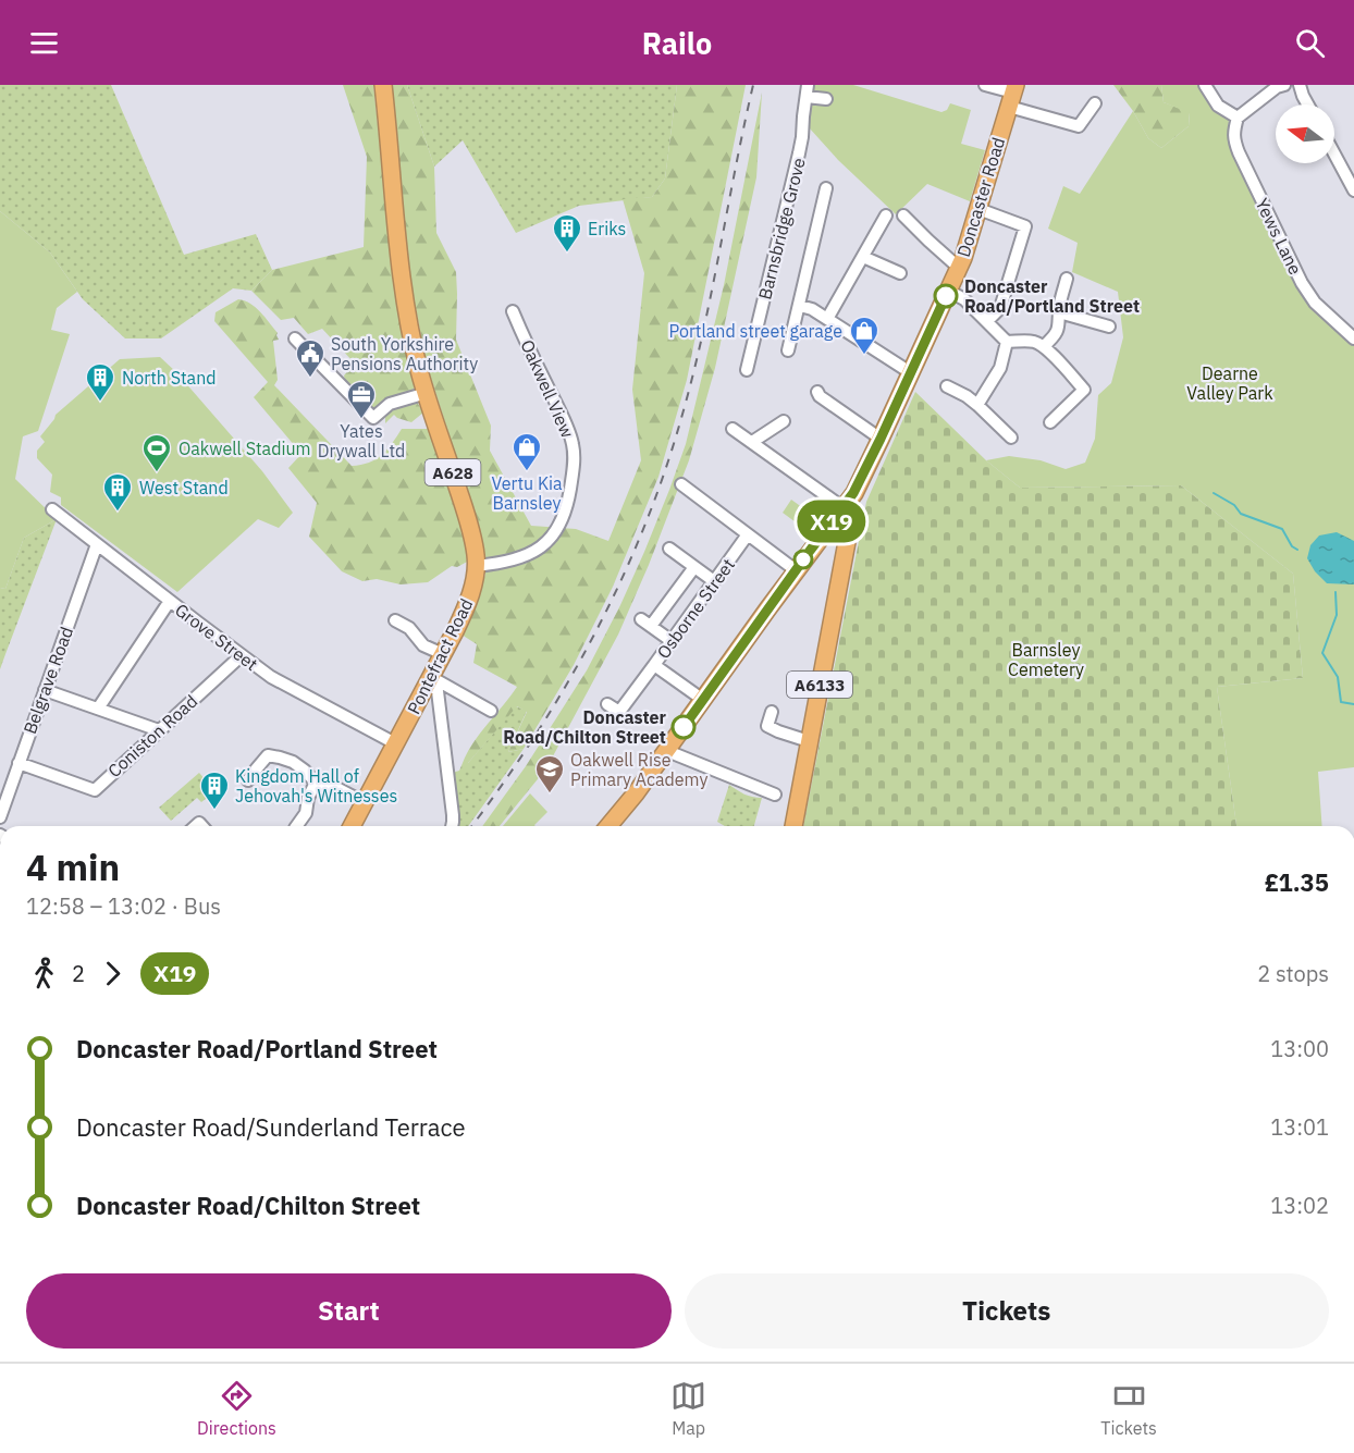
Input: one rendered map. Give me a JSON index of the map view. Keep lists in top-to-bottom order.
{
  "streets": {
    "highway": [
      "Doncaster Road",
      "A628",
      "Pontefract Road",
      "A6133"
    ],
    "street": [
      "Barnsbridge Grove",
      "Yews Lane",
      "Oakwell View",
      "Osborne Street",
      "Grove Street",
      "Belgrave Road",
      "Coniston Road"
    ]
  },
  "crossings": [
    ["Doncaster Road", "Osborne Street"],
    ["Doncaster Road", "A6133"],
    ["Oakwell View", "Pontefract Road"],
    ["Grove Street", "Pontefract Road"],
    ["Grove Street", "Belgrave Road"],
    ["Grove Street", "Coniston Road"],
    ["Belgrave Road", "Coniston Road"]
  ],
  "parks": ["Dearne Valley Park", "Barnsley Cemetery"],
  "places": {
    "building": [
      "Eriks",
      "North Stand",
      "West Stand",
      "Kingdom Hall of Jehovah's Witnesses"
    ],
    "other": ["Doncaster Road/Portland Street", "Doncaster Road/Chilton Street"],
    "shop": ["Portland street garage", "Vertu Kia Barnsley"],
    "public building": ["South Yorkshire Pensions Authority"],
    "office": ["Yates Drywall Ltd"],
    "sports": ["Oakwell Stadium"],
    "school or university": ["Oakwell Rise Primary Academy"]
  },
  "lines": ["bus line X19"],
  "north": "left",
  "page": {
    "header": "Railo",
    "on_map": "X19",
    "heading": ["4 min", "12:58 – 13:02 · Bus", "£1.35"],
    "legs": ["2", "X19", "2 stops"],
    "list": [
      {
        "name": "Doncaster Road/Portland Street",
        "value": "13:00"
      },
      {
        "name": "Doncaster Road/Sunderland Terrace",
        "value": "13:01"
      },
      {
        "name": "Doncaster Road/Chilton Street",
        "value": "13:02"
      }
    ],
    "buttons": ["Start", "Tickets"],
    "tabs": ["Directions", "Map", "Tickets"]
  }
}
